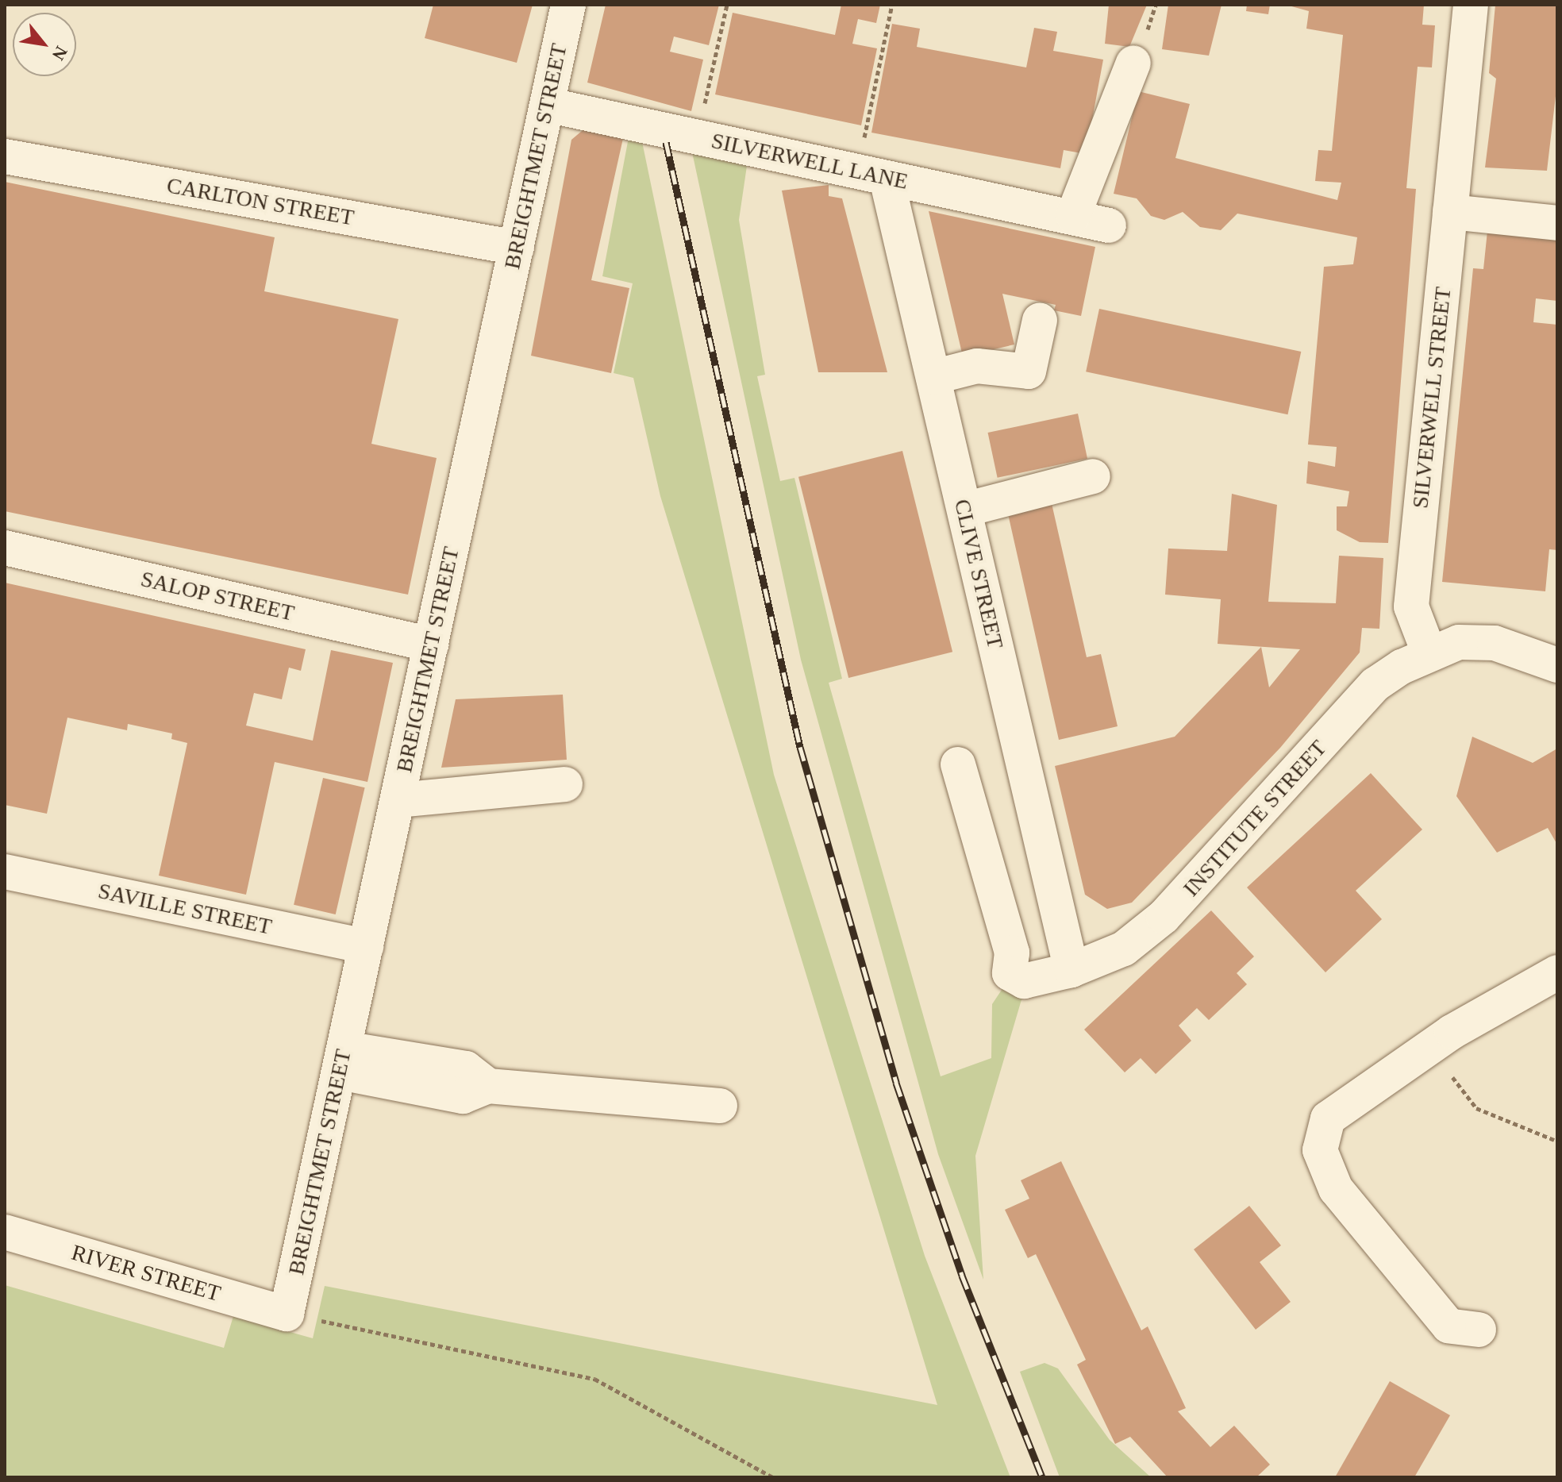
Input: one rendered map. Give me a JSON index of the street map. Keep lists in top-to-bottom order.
{
  "streets": {
    "street": [
      "BREIGHTMET STREET",
      "SILVERWELL LANE",
      "CARLTON STREET",
      "SILVERWELL STREET",
      "CLIVE STREET",
      "SALOP STREET",
      "INSTITUTE STREET",
      "SAVILLE STREET",
      "RIVER STREET"
    ]
  },
  "crossings": [
    ["BREIGHTMET STREET", "SILVERWELL LANE"],
    ["BREIGHTMET STREET", "CARLTON STREET"],
    ["BREIGHTMET STREET", "SALOP STREET"],
    ["BREIGHTMET STREET", "SAVILLE STREET"],
    ["BREIGHTMET STREET", "RIVER STREET"],
    ["SILVERWELL LANE", "CLIVE STREET"],
    ["SILVERWELL STREET", "INSTITUTE STREET"],
    ["CLIVE STREET", "INSTITUTE STREET"]
  ],
  "north": "bottom right"
}
